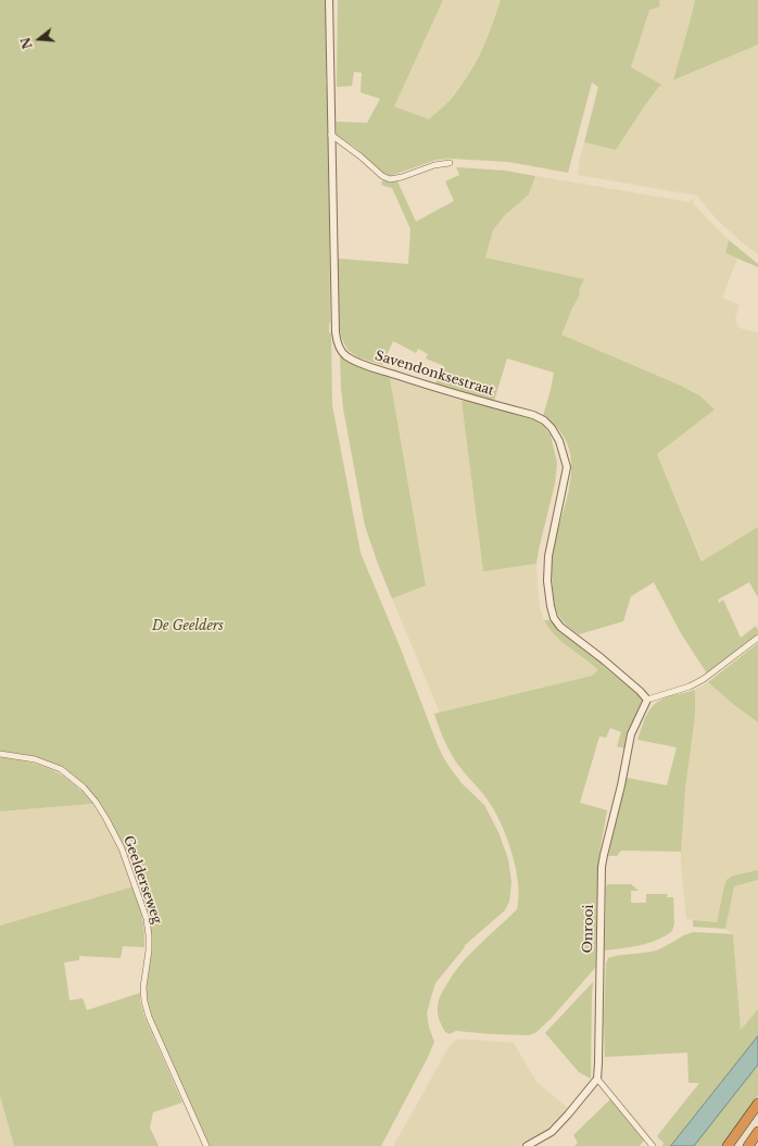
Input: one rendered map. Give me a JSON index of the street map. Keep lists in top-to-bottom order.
{
  "streets": {
    "street": ["Savendonksestraat", "Geelderseweg", "Onrooi"]
  },
  "crossings": [
    ["Savendonksestraat", "Onrooi"]
  ],
  "parks": ["De Geelders"],
  "north": "left"
}
